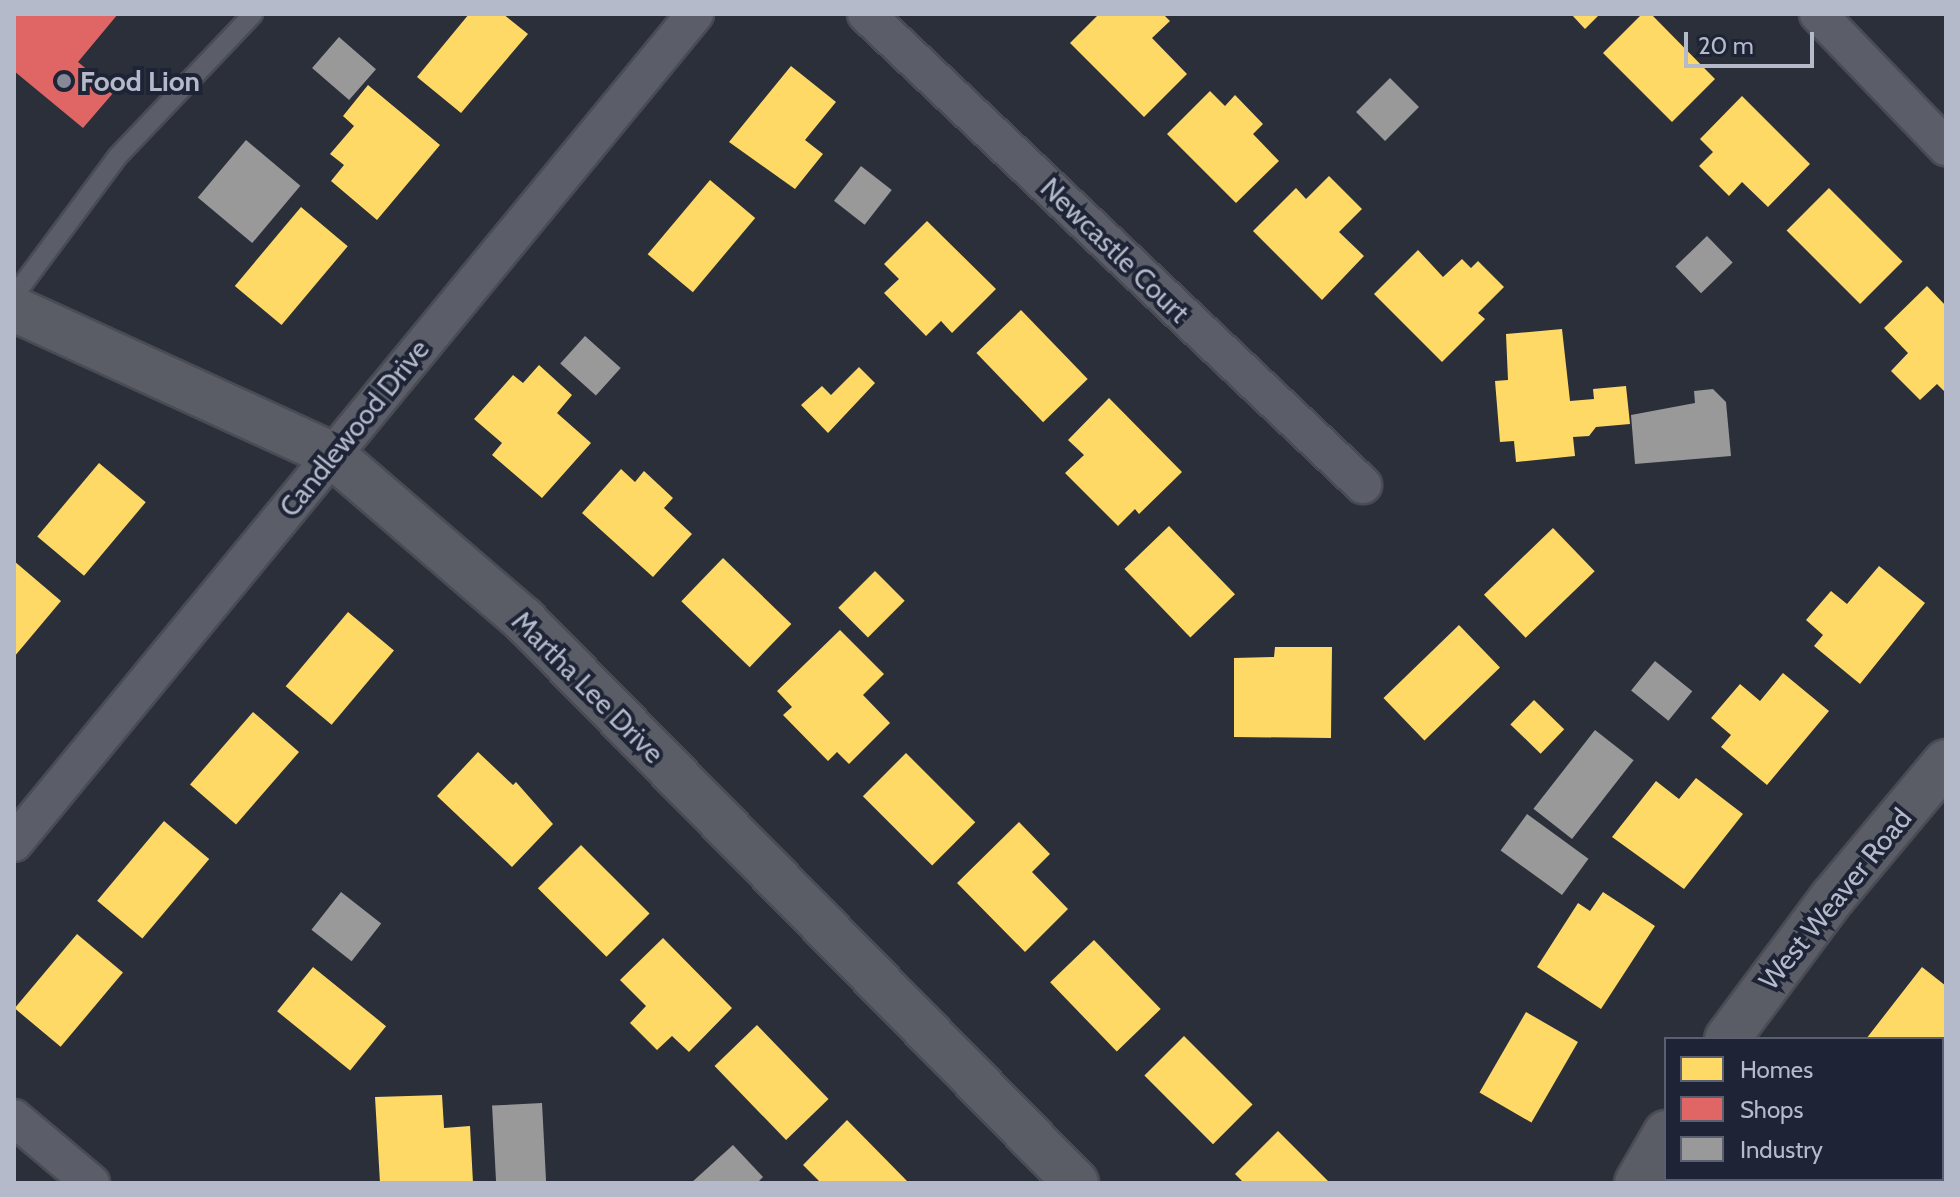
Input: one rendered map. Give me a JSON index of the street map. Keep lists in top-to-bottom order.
{
  "streets": {
    "street": [
      "Newcastle Court",
      "Candlewood Drive",
      "Martha Lee Drive",
      "West Weaver Road"
    ]
  },
  "crossings": [
    ["Candlewood Drive", "Martha Lee Drive"]
  ],
  "places": ["Food Lion"],
  "legend": ["Homes", "Shops", "Industry"],
  "scale_bar": "20 m"
}
